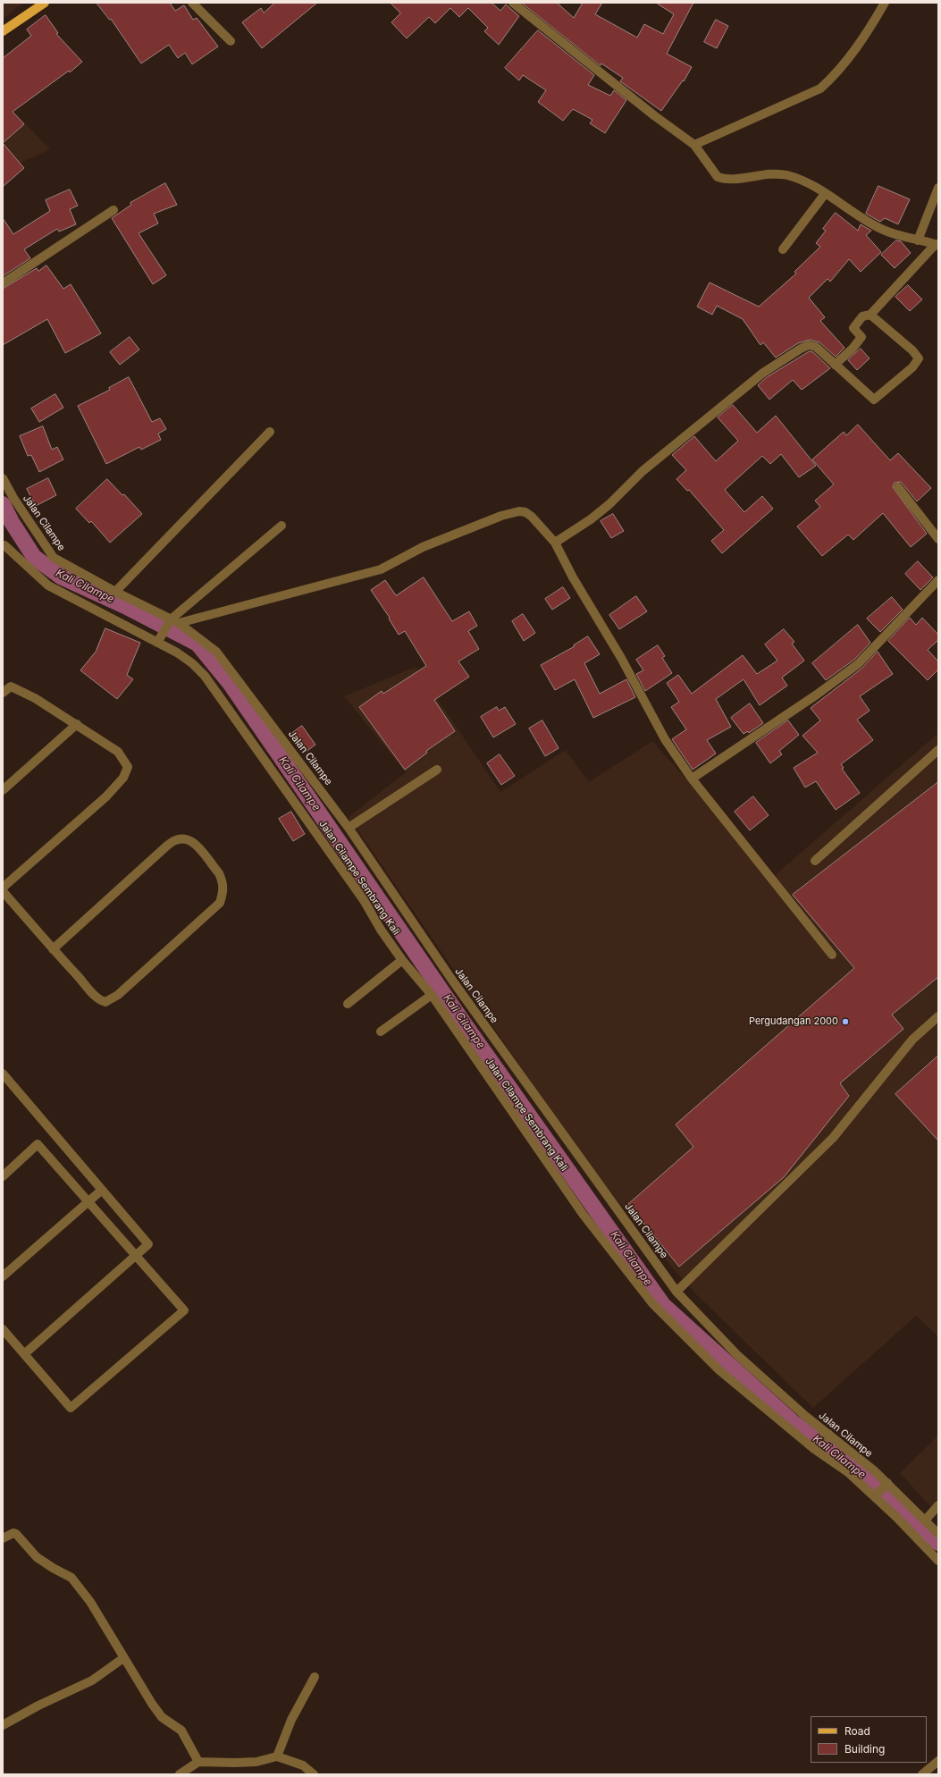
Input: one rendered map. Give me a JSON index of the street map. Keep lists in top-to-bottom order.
{
  "streets": {
    "street": ["Jalan Cilampe", "Jalan Cilampe Sembrang Kali"]
  },
  "water": ["Kali Cilampe"],
  "places": ["Pergudangan 2000"],
  "legend": ["Road", "Building"]
}
